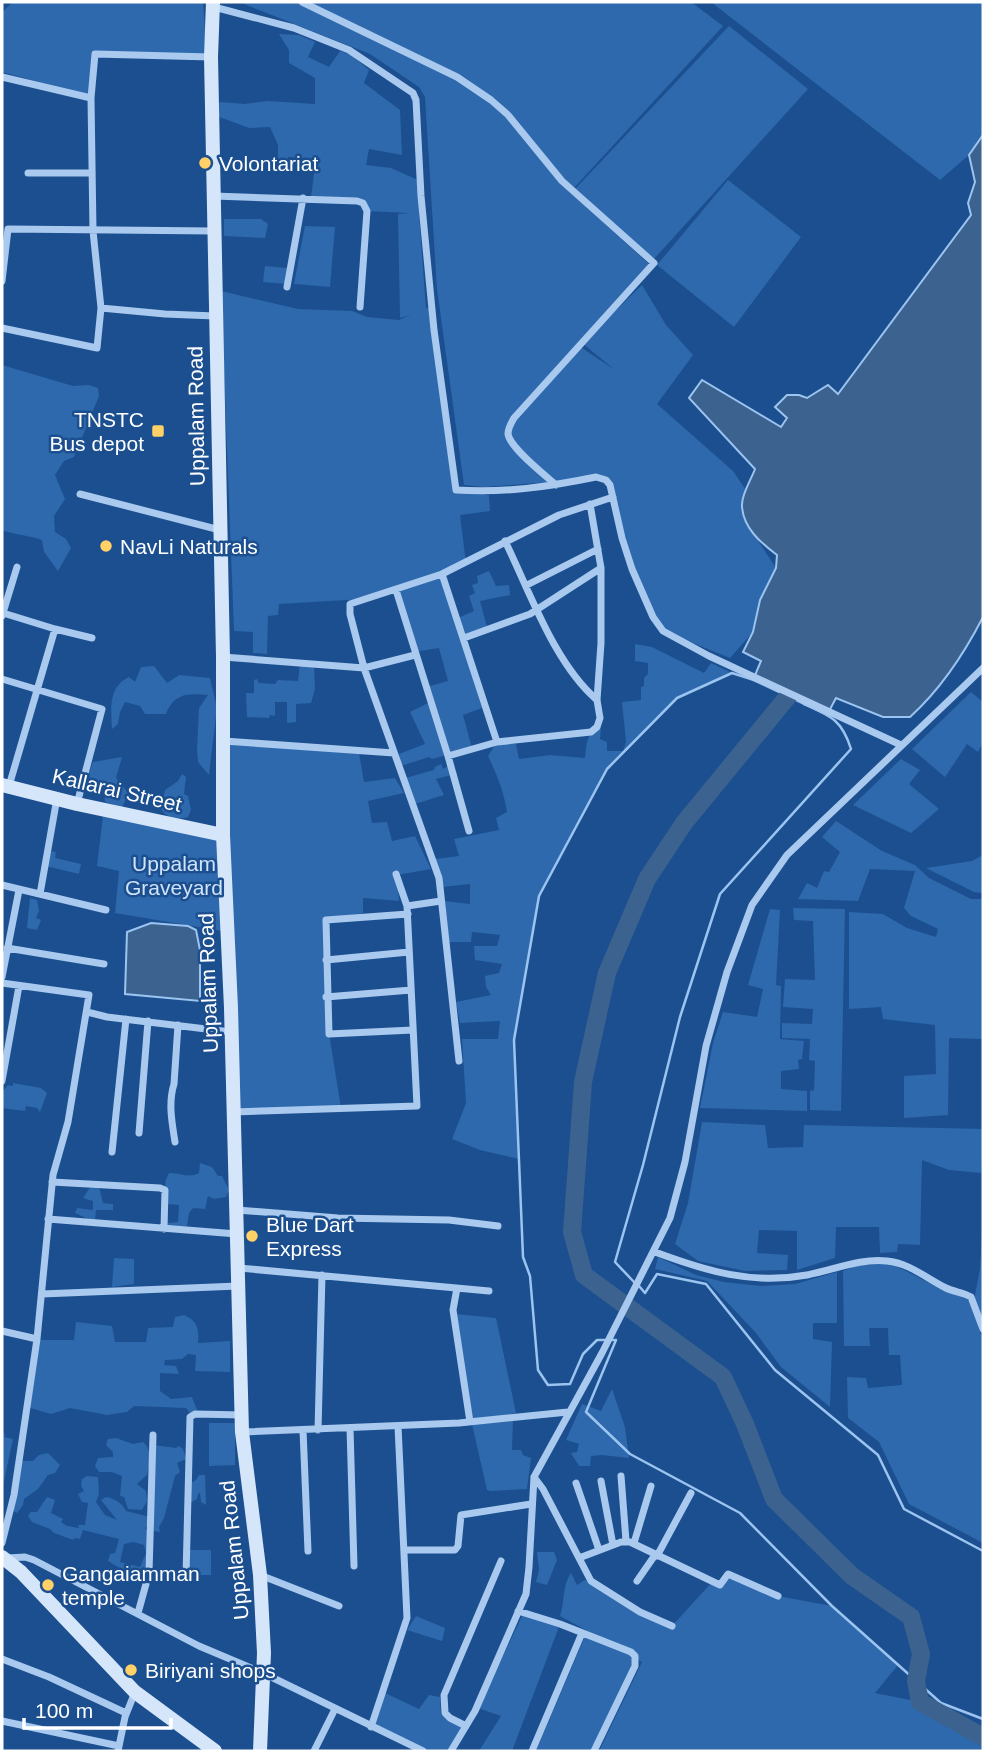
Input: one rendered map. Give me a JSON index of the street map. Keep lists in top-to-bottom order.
{
  "streets": {
    "main road": ["Uppalam Road", "Kallarai Street"]
  },
  "crossings": [
    ["Uppalam Road", "Kallarai Street"]
  ],
  "parks": ["Uppalam Graveyard"],
  "places": {
    "other": [
      "Volontariat",
      "NavLi Naturals",
      "Blue Dart Express",
      "Gangaiamman temple",
      "Biriyani shops"
    ],
    "transit": ["TNSTC Bus depot"]
  },
  "scale_bar": "100 m"
}
